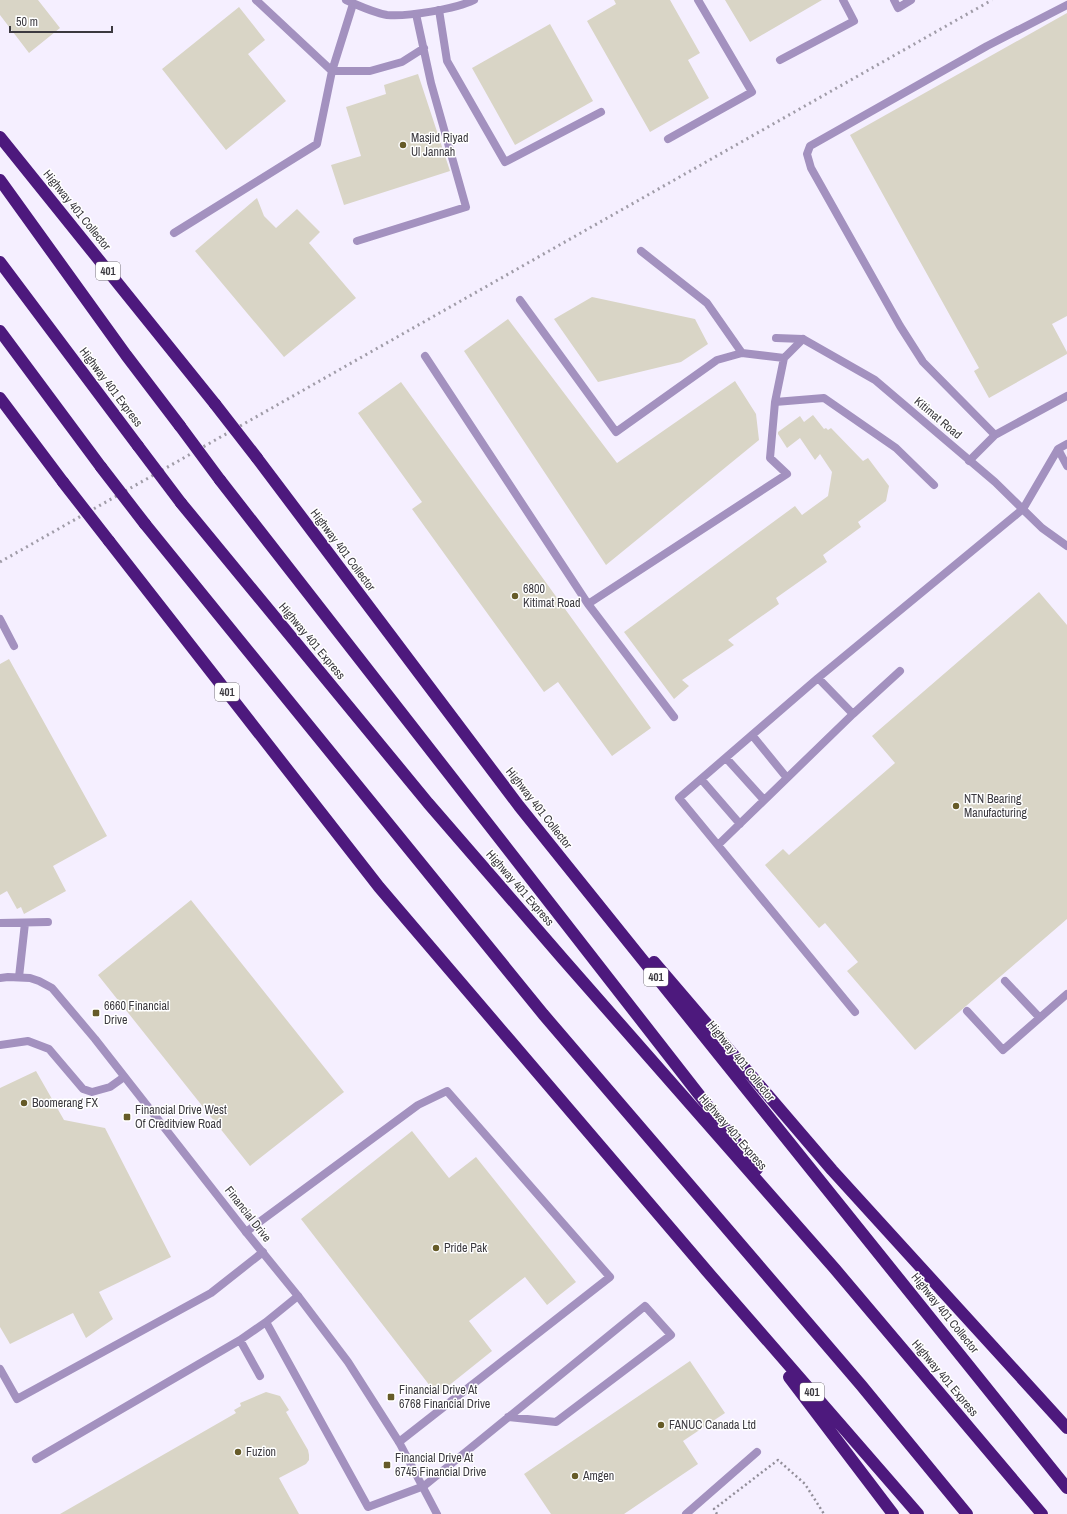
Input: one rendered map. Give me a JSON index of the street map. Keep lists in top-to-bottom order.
{
  "streets": {
    "highway": ["Highway 401 Collector", "401", "Highway 401 Express"],
    "street": ["Kitimat Road", "Financial Drive"]
  },
  "places": {
    "other": [
      "Masjid Riyad Ul Jannah",
      "6800 Kitimat Road",
      "NTN Bearing Manufacturing",
      "Boomerang FX",
      "Pride Pak",
      "FANUC Canada Ltd",
      "Fuzion",
      "Amgen"
    ],
    "transit": [
      "6660 Financial Drive",
      "Financial Drive West Of Creditview Road",
      "Financial Drive At 6768 Financial Drive",
      "Financial Drive At 6745 Financial Drive"
    ]
  },
  "scale_bar": "50 m"
}
